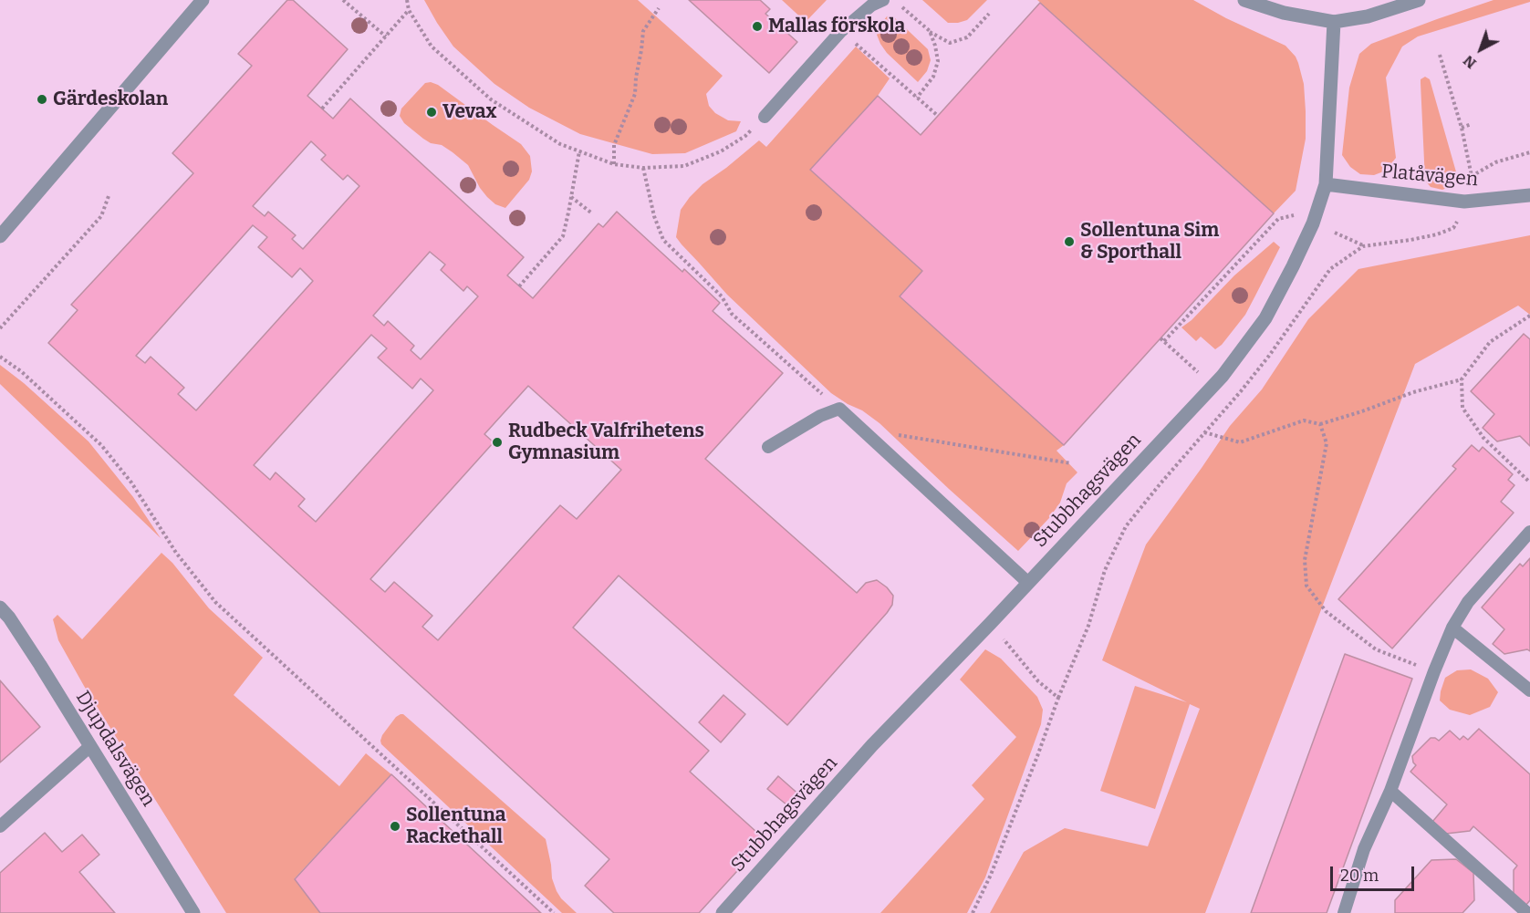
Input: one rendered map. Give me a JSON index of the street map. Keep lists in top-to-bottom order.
{
  "streets": {
    "street": ["Platåvägen", "Stubbhagsvägen", "Djupdalsvägen"]
  },
  "crossings": [
    ["Platåvägen", "Stubbhagsvägen"]
  ],
  "places": [
    "Mallas förskola",
    "Gärdeskolan",
    "Vevax",
    "Sollentuna Sim & Sporthall",
    "Rudbeck Valfrihetens Gymnasium",
    "Sollentuna Rackethall"
  ],
  "scale_bar": "20 m",
  "north": "bottom left"
}
